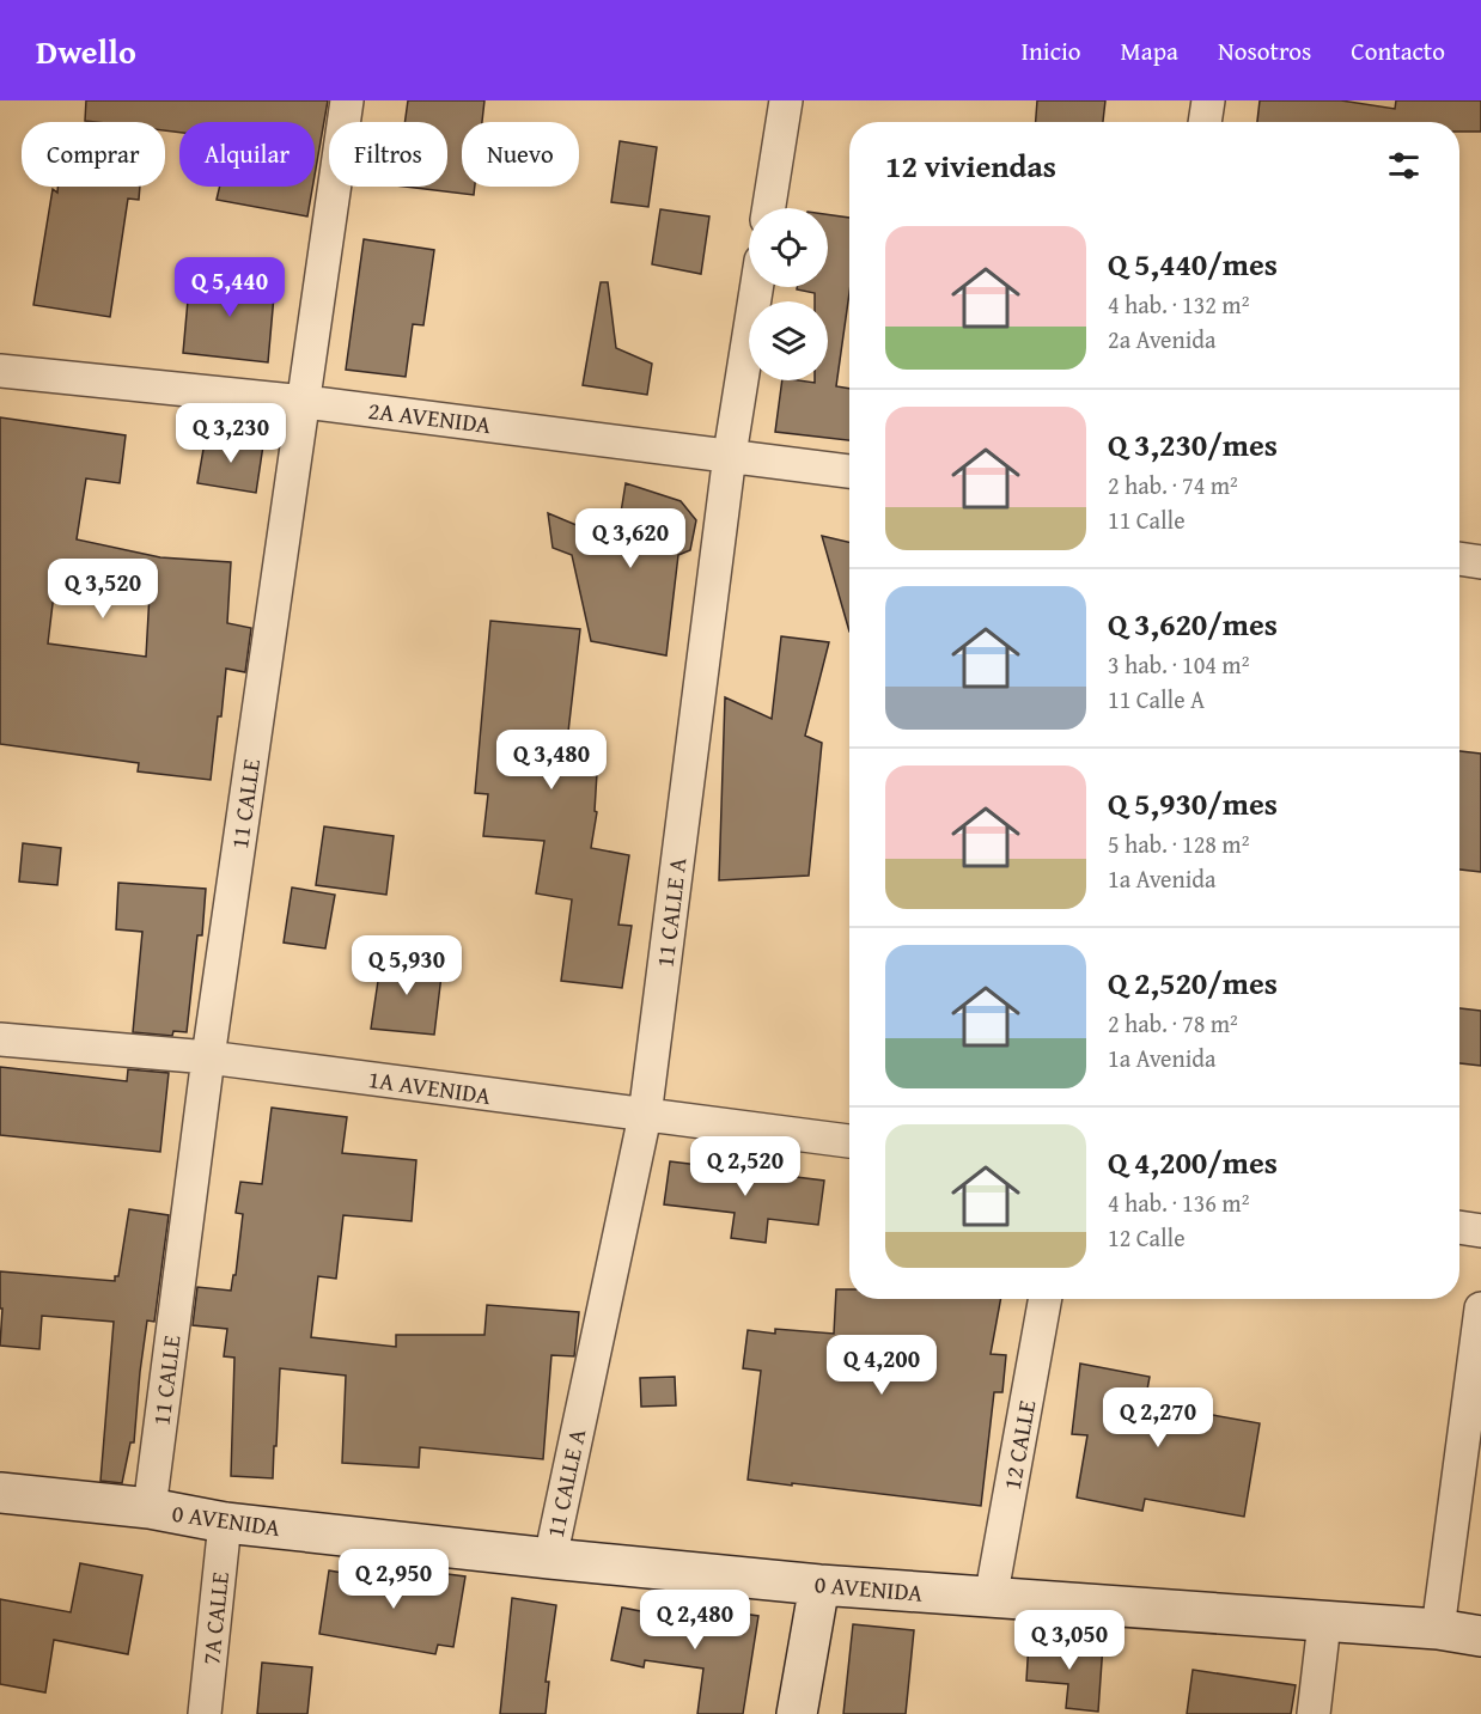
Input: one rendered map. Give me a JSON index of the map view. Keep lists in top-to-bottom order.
{
  "streets": {
    "street": [
      "2A AVENIDA",
      "11 CALLE",
      "11 CALLE A",
      "1A AVENIDA",
      "12 CALLE",
      "0 AVENIDA",
      "7A CALLE"
    ]
  },
  "crossings": [
    ["2A AVENIDA", "11 CALLE"],
    ["2A AVENIDA", "11 CALLE A"],
    ["11 CALLE", "1A AVENIDA"],
    ["11 CALLE", "0 AVENIDA"],
    ["11 CALLE A", "1A AVENIDA"],
    ["11 CALLE A", "0 AVENIDA"],
    ["12 CALLE", "0 AVENIDA"],
    ["0 AVENIDA", "7A CALLE"]
  ],
  "page": {
    "header": "Dwello",
    "nav": [
      "Inicio",
      "Mapa",
      "Nosotros",
      "Contacto"
    ],
    "chip": [
      "Comprar",
      "Alquilar",
      "Filtros",
      "Nuevo"
    ],
    "heading": "12 viviendas",
    "list": [
      {
        "name": "Q 5,440/mes",
        "note": "4 hab. · 132 m² · 2a Avenida"
      },
      {
        "name": "Q 3,230/mes",
        "note": "2 hab. · 74 m² · 11 Calle"
      },
      {
        "name": "Q 3,620/mes",
        "note": "3 hab. · 104 m² · 11 Calle A"
      },
      {
        "name": "Q 5,930/mes",
        "note": "5 hab. · 128 m² · 1a Avenida"
      },
      {
        "name": "Q 2,520/mes",
        "note": "2 hab. · 78 m² · 1a Avenida"
      },
      {
        "name": "Q 4,200/mes",
        "note": "4 hab. · 136 m² · 12 Calle"
      }
    ],
    "price": [
      "Q 5,440",
      "Q 3,230",
      "Q 3,620",
      "Q 3,520",
      "Q 3,480",
      "Q 5,930",
      "Q 2,520",
      "Q 4,200",
      "Q 2,270",
      "Q 2,950",
      "Q 2,480",
      "Q 3,050"
    ]
  }
}
